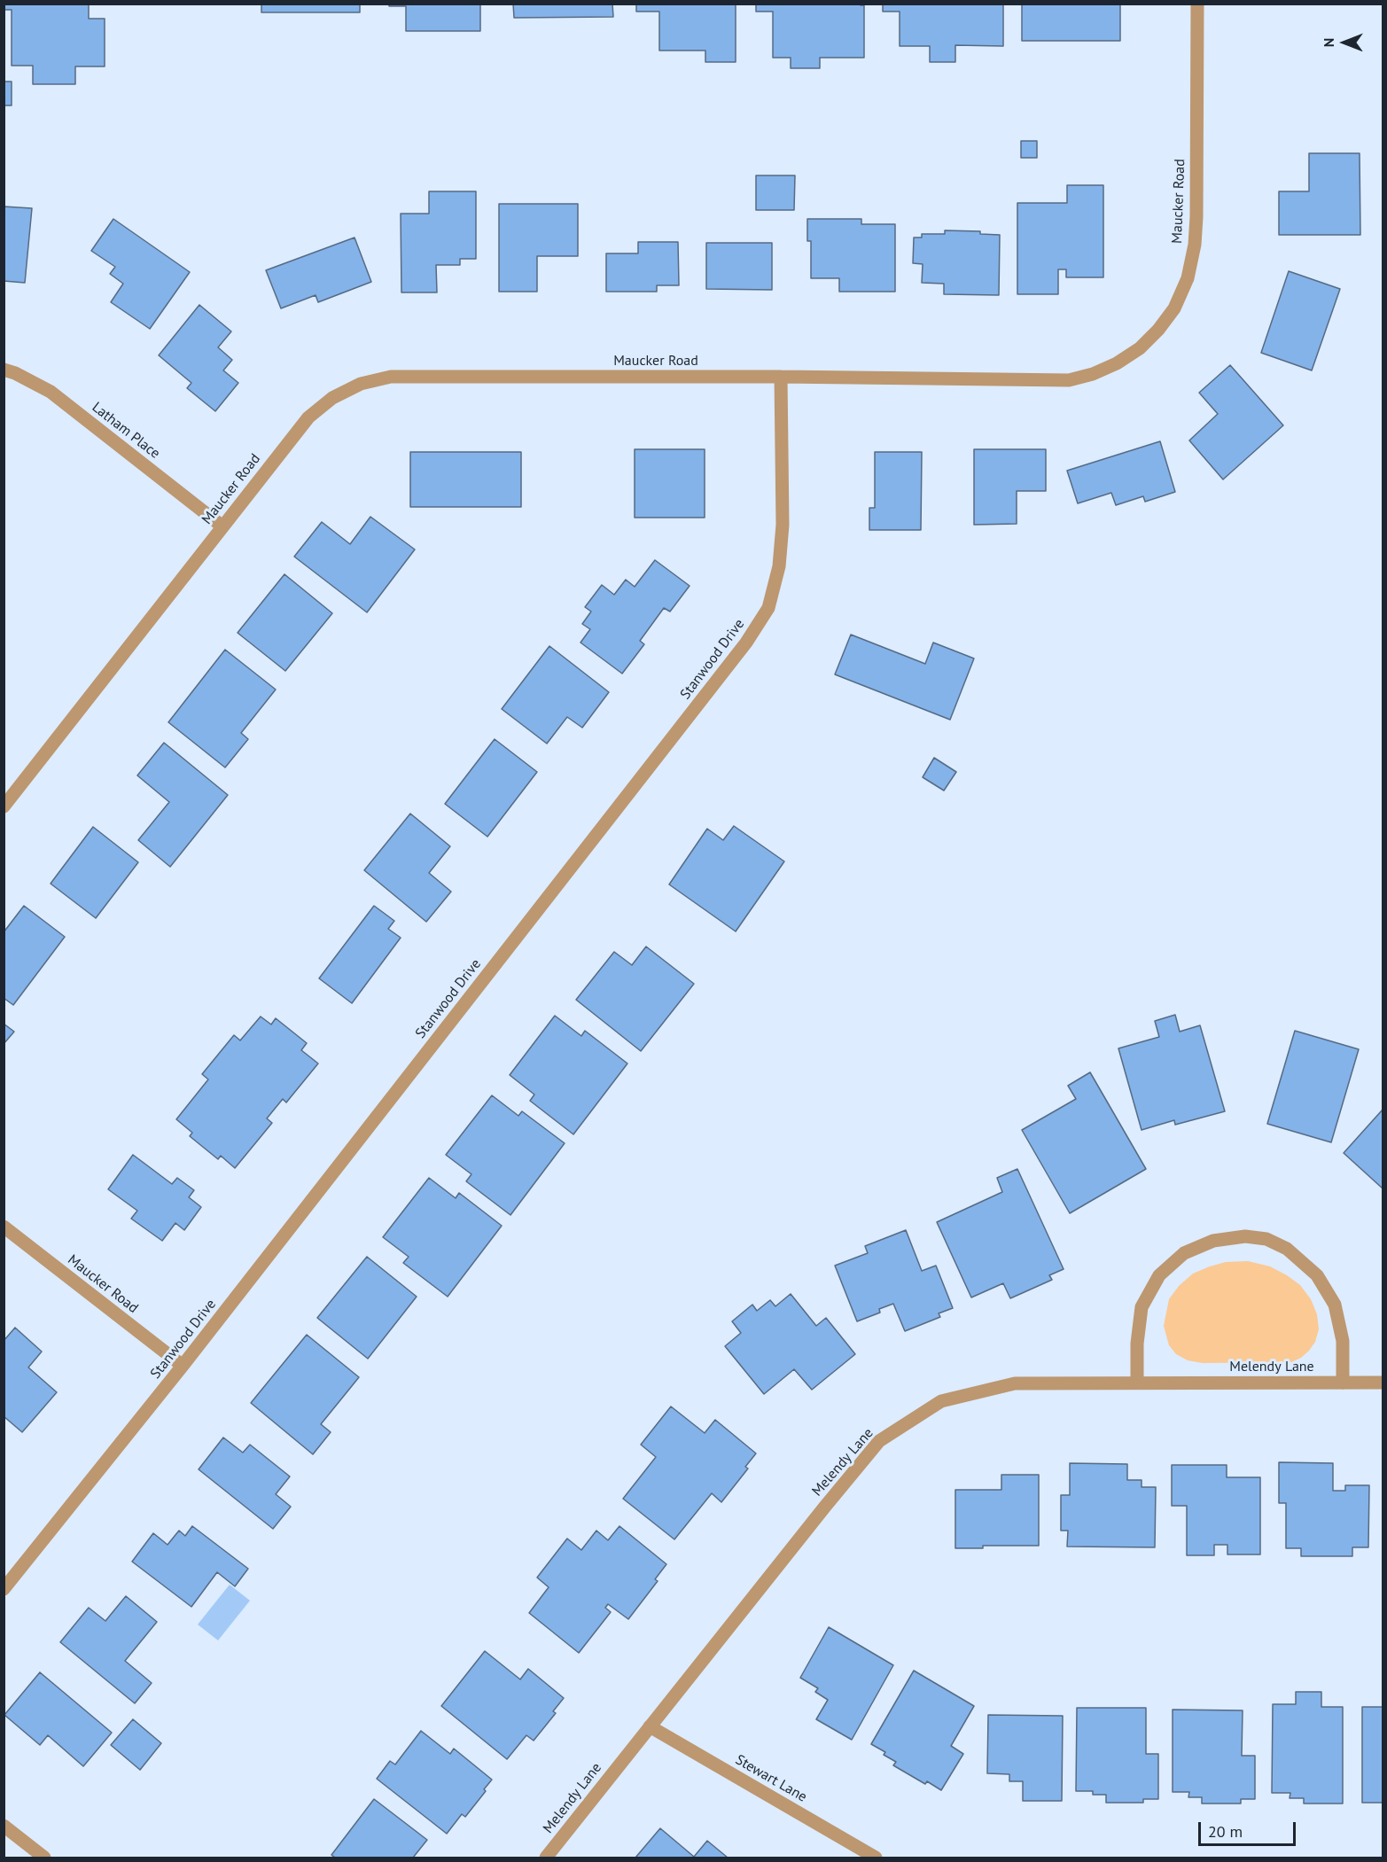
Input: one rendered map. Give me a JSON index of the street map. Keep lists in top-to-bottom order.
{
  "streets": {
    "street": [
      "Maucker Road",
      "Latham Place",
      "Stanwood Drive",
      "Melendy Lane",
      "Stewart Lane"
    ]
  },
  "crossings": [
    ["Maucker Road", "Latham Place"],
    ["Maucker Road", "Stanwood Drive"],
    ["Melendy Lane", "Stewart Lane"]
  ],
  "scale_bar": "20 m",
  "north": "left"
}
